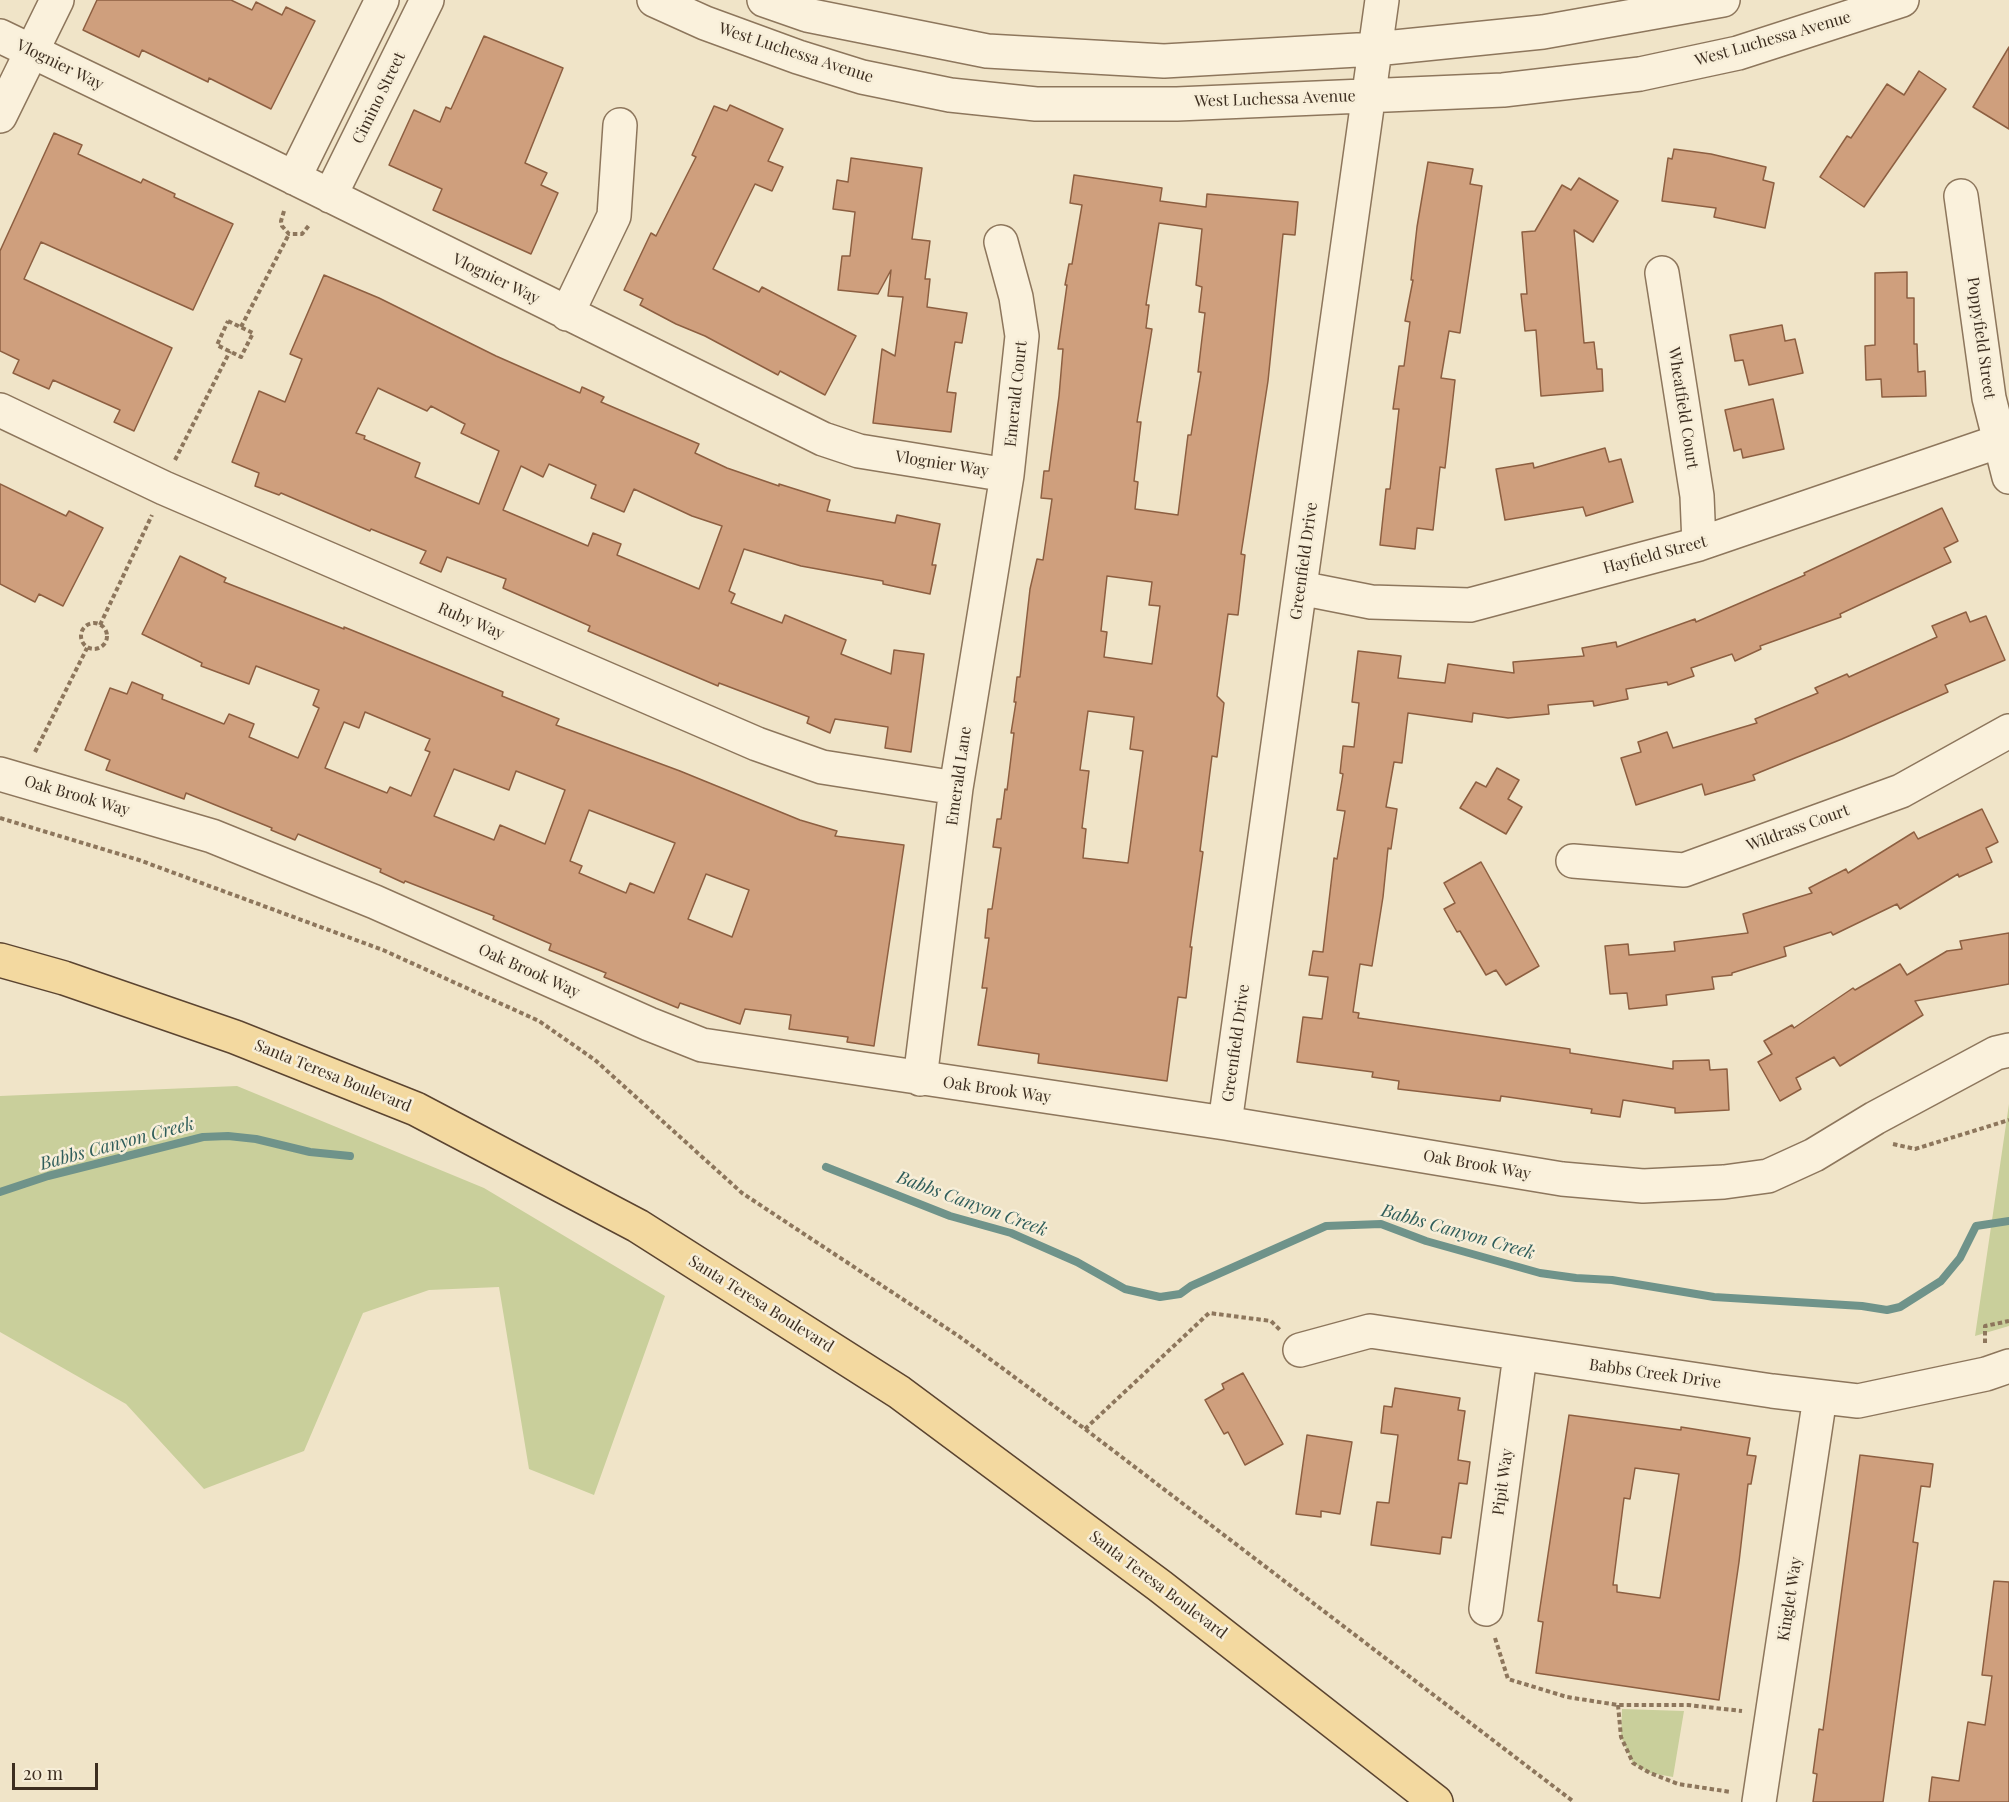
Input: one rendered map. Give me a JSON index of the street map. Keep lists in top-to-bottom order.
{
  "streets": {
    "main road": ["Santa Teresa Boulevard"],
    "street": [
      "West Luchessa Avenue",
      "Vlognier Way",
      "Cimino Street",
      "Poppyfield Street",
      "Emerald Court",
      "Wheatfield Court",
      "Hayfield Street",
      "Greenfield Drive",
      "Ruby Way",
      "Emerald Lane",
      "Oak Brook Way",
      "Wildrass Court",
      "Babbs Creek Drive",
      "Pipit Way",
      "Kinglet Way"
    ]
  },
  "crossings": [
    ["West Luchessa Avenue", "Greenfield Drive"],
    ["Vlognier Way", "Cimino Street"],
    ["Vlognier Way", "Emerald Court"],
    ["Vlognier Way", "Emerald Lane"],
    ["Poppyfield Street", "Hayfield Street"],
    ["Emerald Court", "Emerald Lane"],
    ["Wheatfield Court", "Hayfield Street"],
    ["Hayfield Street", "Greenfield Drive"],
    ["Greenfield Drive", "Oak Brook Way"],
    ["Ruby Way", "Emerald Lane"],
    ["Emerald Lane", "Oak Brook Way"],
    ["Babbs Creek Drive", "Pipit Way"],
    ["Babbs Creek Drive", "Kinglet Way"]
  ],
  "water": ["Babbs Canyon Creek"],
  "scale_bar": "20 m"
}
